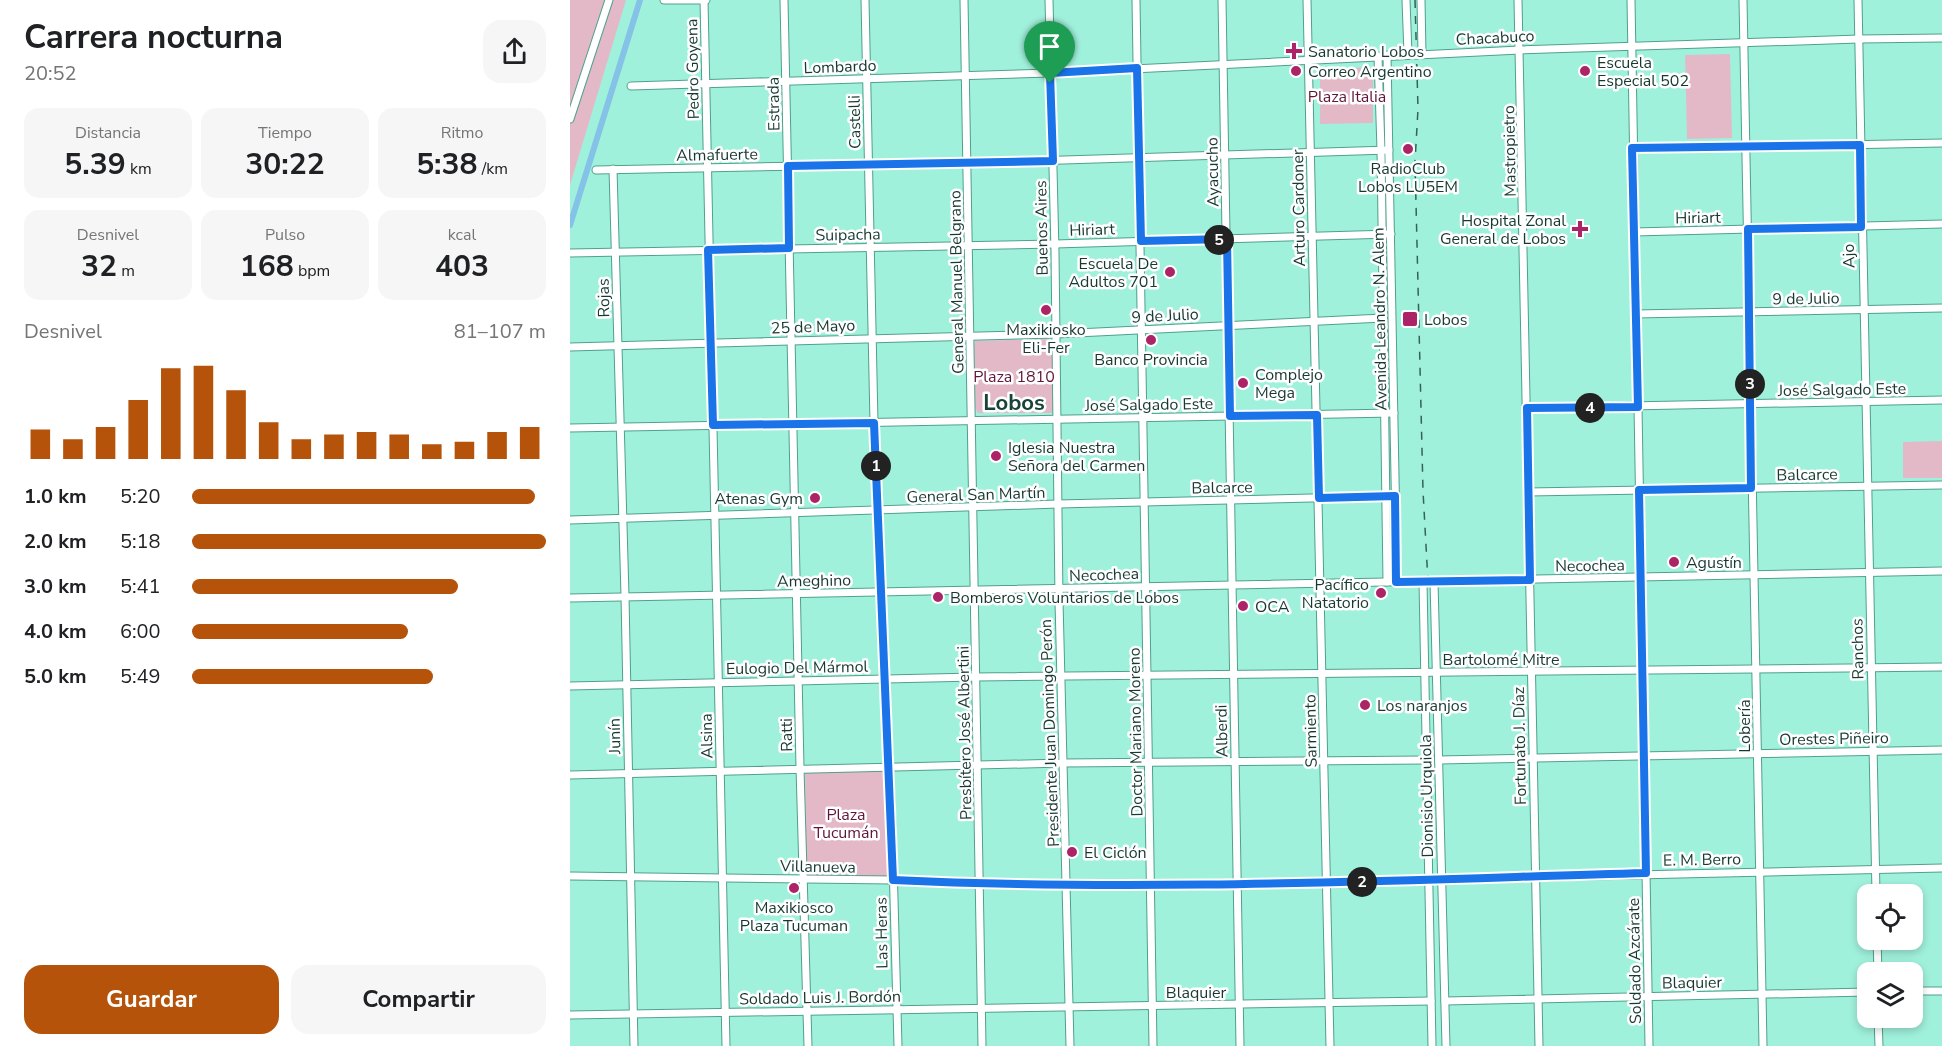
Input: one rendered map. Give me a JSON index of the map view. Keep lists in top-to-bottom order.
{
  "streets": {
    "street": [
      "Chacabuco",
      "Lombardo",
      "Pedro Goyena",
      "Estrada",
      "Castelli",
      "Mastropietro",
      "Almafuerte",
      "Ayacucho",
      "Arturo Cardoner",
      "Hiriart",
      "Buenos Aires",
      "Suipacha",
      "Ajo",
      "General Manuel Belgrano",
      "Rojas",
      "9 de Julio",
      "Avenida Leandro N. Alem",
      "25 de Mayo",
      "José Salgado Este",
      "Balcarce",
      "General San Martín",
      "Necochea",
      "Ameghino",
      "Ranchos",
      "Bartolomé Mitre",
      "Eulogio Del Mármol",
      "Lobería",
      "Alberdi",
      "Sarmiento",
      "Doctor Mariano Moreno",
      "Presbítero José Albertini",
      "Presidente Juan Domingo Perón",
      "Ratti",
      "Junín",
      "Alsina",
      "Orestes Piñeiro",
      "Fortunato J. Díaz",
      "Dionisio Urquiola",
      "E. M. Berro",
      "Villanueva",
      "Las Heras",
      "Soldado Azcárate",
      "Blaquier",
      "Soldado Luis J. Bordón"
    ]
  },
  "crossings": [
    ["Chacabuco", "Lombardo"],
    ["Chacabuco", "Mastropietro"],
    ["Chacabuco", "Ayacucho"],
    ["Chacabuco", "Arturo Cardoner"],
    ["Chacabuco", "Buenos Aires"],
    ["Chacabuco", "Ajo"],
    ["Chacabuco", "Avenida Leandro N. Alem"],
    ["Chacabuco", "Lobería"],
    ["Chacabuco", "Doctor Mariano Moreno"],
    ["Chacabuco", "Soldado Azcárate"],
    ["Lombardo", "Pedro Goyena"],
    ["Lombardo", "Estrada"],
    ["Lombardo", "Castelli"],
    ["Lombardo", "Buenos Aires"],
    ["Lombardo", "General Manuel Belgrano"],
    ["Pedro Goyena", "Almafuerte"],
    ["Pedro Goyena", "Suipacha"],
    ["Pedro Goyena", "25 de Mayo"],
    ["Pedro Goyena", "José Salgado Este"],
    ["Pedro Goyena", "Alsina"],
    ["Estrada", "Almafuerte"],
    ["Estrada", "Suipacha"],
    ["Estrada", "25 de Mayo"],
    ["Estrada", "José Salgado Este"],
    ["Estrada", "Ratti"],
    ["Castelli", "Almafuerte"],
    ["Castelli", "Suipacha"],
    ["Castelli", "25 de Mayo"],
    ["Castelli", "José Salgado Este"],
    ["Castelli", "Las Heras"],
    ["Mastropietro", "José Salgado Este"],
    ["Mastropietro", "Fortunato J. Díaz"],
    ["Almafuerte", "Ayacucho"],
    ["Almafuerte", "Arturo Cardoner"],
    ["Almafuerte", "Buenos Aires"],
    ["Almafuerte", "General Manuel Belgrano"],
    ["Almafuerte", "Rojas"],
    ["Almafuerte", "Avenida Leandro N. Alem"],
    ["Almafuerte", "Doctor Mariano Moreno"],
    ["Ayacucho", "Hiriart"],
    ["Ayacucho", "9 de Julio"],
    ["Ayacucho", "José Salgado Este"],
    ["Ayacucho", "Alberdi"],
    ["Arturo Cardoner", "Hiriart"],
    ["Arturo Cardoner", "9 de Julio"],
    ["Arturo Cardoner", "José Salgado Este"],
    ["Arturo Cardoner", "Sarmiento"],
    ["Hiriart", "Buenos Aires"],
    ["Hiriart", "Suipacha"],
    ["Hiriart", "Ajo"],
    ["Hiriart", "Avenida Leandro N. Alem"],
    ["Hiriart", "Lobería"],
    ["Hiriart", "Doctor Mariano Moreno"],
    ["Hiriart", "Soldado Azcárate"],
    ["Buenos Aires", "Suipacha"],
    ["Buenos Aires", "9 de Julio"],
    ["Buenos Aires", "25 de Mayo"],
    ["Buenos Aires", "José Salgado Este"],
    ["Buenos Aires", "Presidente Juan Domingo Perón"],
    ["Suipacha", "General Manuel Belgrano"],
    ["Suipacha", "Rojas"],
    ["Ajo", "9 de Julio"],
    ["Ajo", "José Salgado Este"],
    ["Ajo", "Ranchos"],
    ["General Manuel Belgrano", "25 de Mayo"],
    ["General Manuel Belgrano", "José Salgado Este"],
    ["General Manuel Belgrano", "Presbítero José Albertini"],
    ["Rojas", "25 de Mayo"],
    ["Rojas", "José Salgado Este"],
    ["Rojas", "Junín"],
    ["9 de Julio", "Avenida Leandro N. Alem"],
    ["9 de Julio", "25 de Mayo"],
    ["9 de Julio", "Lobería"],
    ["9 de Julio", "Doctor Mariano Moreno"],
    ["9 de Julio", "Soldado Azcárate"],
    ["Avenida Leandro N. Alem", "José Salgado Este"],
    ["Avenida Leandro N. Alem", "Balcarce"],
    ["Avenida Leandro N. Alem", "Necochea"],
    ["José Salgado Este", "Ranchos"],
    ["José Salgado Este", "Lobería"],
    ["José Salgado Este", "Alberdi"],
    ["José Salgado Este", "Sarmiento"],
    ["José Salgado Este", "Doctor Mariano Moreno"],
    ["José Salgado Este", "Presbítero José Albertini"],
    ["José Salgado Este", "Presidente Juan Domingo Perón"],
    ["José Salgado Este", "Ratti"],
    ["José Salgado Este", "Junín"],
    ["José Salgado Este", "Alsina"],
    ["José Salgado Este", "Fortunato J. Díaz"],
    ["José Salgado Este", "Las Heras"],
    ["José Salgado Este", "Soldado Azcárate"],
    ["Balcarce", "General San Martín"],
    ["Balcarce", "Ranchos"],
    ["Balcarce", "Lobería"],
    ["Balcarce", "Alberdi"],
    ["Balcarce", "Sarmiento"],
    ["Balcarce", "Doctor Mariano Moreno"],
    ["Balcarce", "Presidente Juan Domingo Perón"],
    ["Balcarce", "Fortunato J. Díaz"],
    ["Balcarce", "Soldado Azcárate"],
    ["General San Martín", "Presbítero José Albertini"],
    ["General San Martín", "Presidente Juan Domingo Perón"],
    ["General San Martín", "Ratti"],
    ["General San Martín", "Junín"],
    ["General San Martín", "Alsina"],
    ["General San Martín", "Las Heras"],
    ["Necochea", "Ameghino"],
    ["Necochea", "Ranchos"],
    ["Necochea", "Lobería"],
    ["Necochea", "Alberdi"],
    ["Necochea", "Sarmiento"],
    ["Necochea", "Doctor Mariano Moreno"],
    ["Necochea", "Presidente Juan Domingo Perón"],
    ["Necochea", "Fortunato J. Díaz"],
    ["Necochea", "Dionisio Urquiola"],
    ["Necochea", "Soldado Azcárate"],
    ["Ameghino", "Presbítero José Albertini"],
    ["Ameghino", "Presidente Juan Domingo Perón"],
    ["Ameghino", "Ratti"],
    ["Ameghino", "Junín"],
    ["Ameghino", "Alsina"],
    ["Ameghino", "Las Heras"],
    ["Ranchos", "Bartolomé Mitre"],
    ["Ranchos", "Orestes Piñeiro"],
    ["Ranchos", "E. M. Berro"],
    ["Bartolomé Mitre", "Eulogio Del Mármol"],
    ["Bartolomé Mitre", "Lobería"],
    ["Bartolomé Mitre", "Alberdi"],
    ["Bartolomé Mitre", "Sarmiento"],
    ["Bartolomé Mitre", "Doctor Mariano Moreno"],
    ["Bartolomé Mitre", "Presidente Juan Domingo Perón"],
    ["Bartolomé Mitre", "Fortunato J. Díaz"],
    ["Bartolomé Mitre", "Dionisio Urquiola"],
    ["Bartolomé Mitre", "Soldado Azcárate"],
    ["Eulogio Del Mármol", "Presbítero José Albertini"],
    ["Eulogio Del Mármol", "Presidente Juan Domingo Perón"],
    ["Eulogio Del Mármol", "Ratti"],
    ["Eulogio Del Mármol", "Junín"],
    ["Eulogio Del Mármol", "Alsina"],
    ["Eulogio Del Mármol", "Las Heras"],
    ["Lobería", "Orestes Piñeiro"],
    ["Lobería", "E. M. Berro"],
    ["Lobería", "Blaquier"],
    ["Alberdi", "E. M. Berro"],
    ["Alberdi", "Blaquier"],
    ["Sarmiento", "E. M. Berro"],
    ["Sarmiento", "Blaquier"],
    ["Doctor Mariano Moreno", "E. M. Berro"],
    ["Doctor Mariano Moreno", "Blaquier"],
    ["Presbítero José Albertini", "Villanueva"],
    ["Presbítero José Albertini", "Soldado Luis J. Bordón"],
    ["Presidente Juan Domingo Perón", "E. M. Berro"],
    ["Presidente Juan Domingo Perón", "Villanueva"],
    ["Presidente Juan Domingo Perón", "Blaquier"],
    ["Presidente Juan Domingo Perón", "Soldado Luis J. Bordón"],
    ["Ratti", "Villanueva"],
    ["Ratti", "Soldado Luis J. Bordón"],
    ["Junín", "Villanueva"],
    ["Junín", "Soldado Luis J. Bordón"],
    ["Alsina", "Villanueva"],
    ["Alsina", "Soldado Luis J. Bordón"],
    ["Orestes Piñeiro", "Fortunato J. Díaz"],
    ["Orestes Piñeiro", "Dionisio Urquiola"],
    ["Orestes Piñeiro", "Soldado Azcárate"],
    ["Fortunato J. Díaz", "E. M. Berro"],
    ["Fortunato J. Díaz", "Blaquier"],
    ["Dionisio Urquiola", "E. M. Berro"],
    ["Dionisio Urquiola", "Blaquier"],
    ["E. M. Berro", "Villanueva"],
    ["E. M. Berro", "Soldado Azcárate"],
    ["Villanueva", "Las Heras"],
    ["Las Heras", "Soldado Luis J. Bordón"],
    ["Soldado Azcárate", "Blaquier"],
    ["Blaquier", "Soldado Luis J. Bordón"]
  ],
  "districts": ["Lobos"],
  "parks": ["Plaza Italia", "Plaza 1810", "Plaza Tucumán"],
  "places": {
    "health": ["Sanatorio Lobos", "Hospital Zonal General de Lobos"],
    "other": [
      "Correo Argentino",
      "Escuela Especial 502",
      "RadioClub Lobos LU5EM",
      "Escuela De Adultos 701",
      "Maxikiosko Eli-Fer",
      "Banco Provincia",
      "Complejo Mega",
      "Iglesia Nuestra Señora del Carmen",
      "Atenas Gym",
      "Agustín",
      "Pacífico Natatorio",
      "Bomberos Voluntarios de Lobos",
      "OCA",
      "Los naranjos",
      "El Ciclón",
      "Maxikiosco Plaza Tucuman"
    ],
    "transit": ["Lobos"]
  },
  "page": {
    "heading": ["Carrera nocturna", "20:52"],
    "stats": [
      ["Distancia", "5.39 km"],
      ["Tiempo", "30:22"],
      ["Ritmo", "5:38 /km"],
      ["Desnivel", "32 m"],
      ["Pulso", "168 bpm"],
      ["kcal", "403"]
    ],
    "pins": [
      "5",
      "3",
      "4",
      "1",
      "2"
    ],
    "chart": ["Desnivel", "81–107 m"],
    "list": [
      {
        "name": "1.0 km",
        "note": "5:20"
      },
      {
        "name": "2.0 km",
        "note": "5:18"
      },
      {
        "name": "3.0 km",
        "note": "5:41"
      },
      {
        "name": "4.0 km",
        "note": "6:00"
      },
      {
        "name": "5.0 km",
        "note": "5:49"
      }
    ],
    "buttons": ["Guardar", "Compartir"]
  }
}
